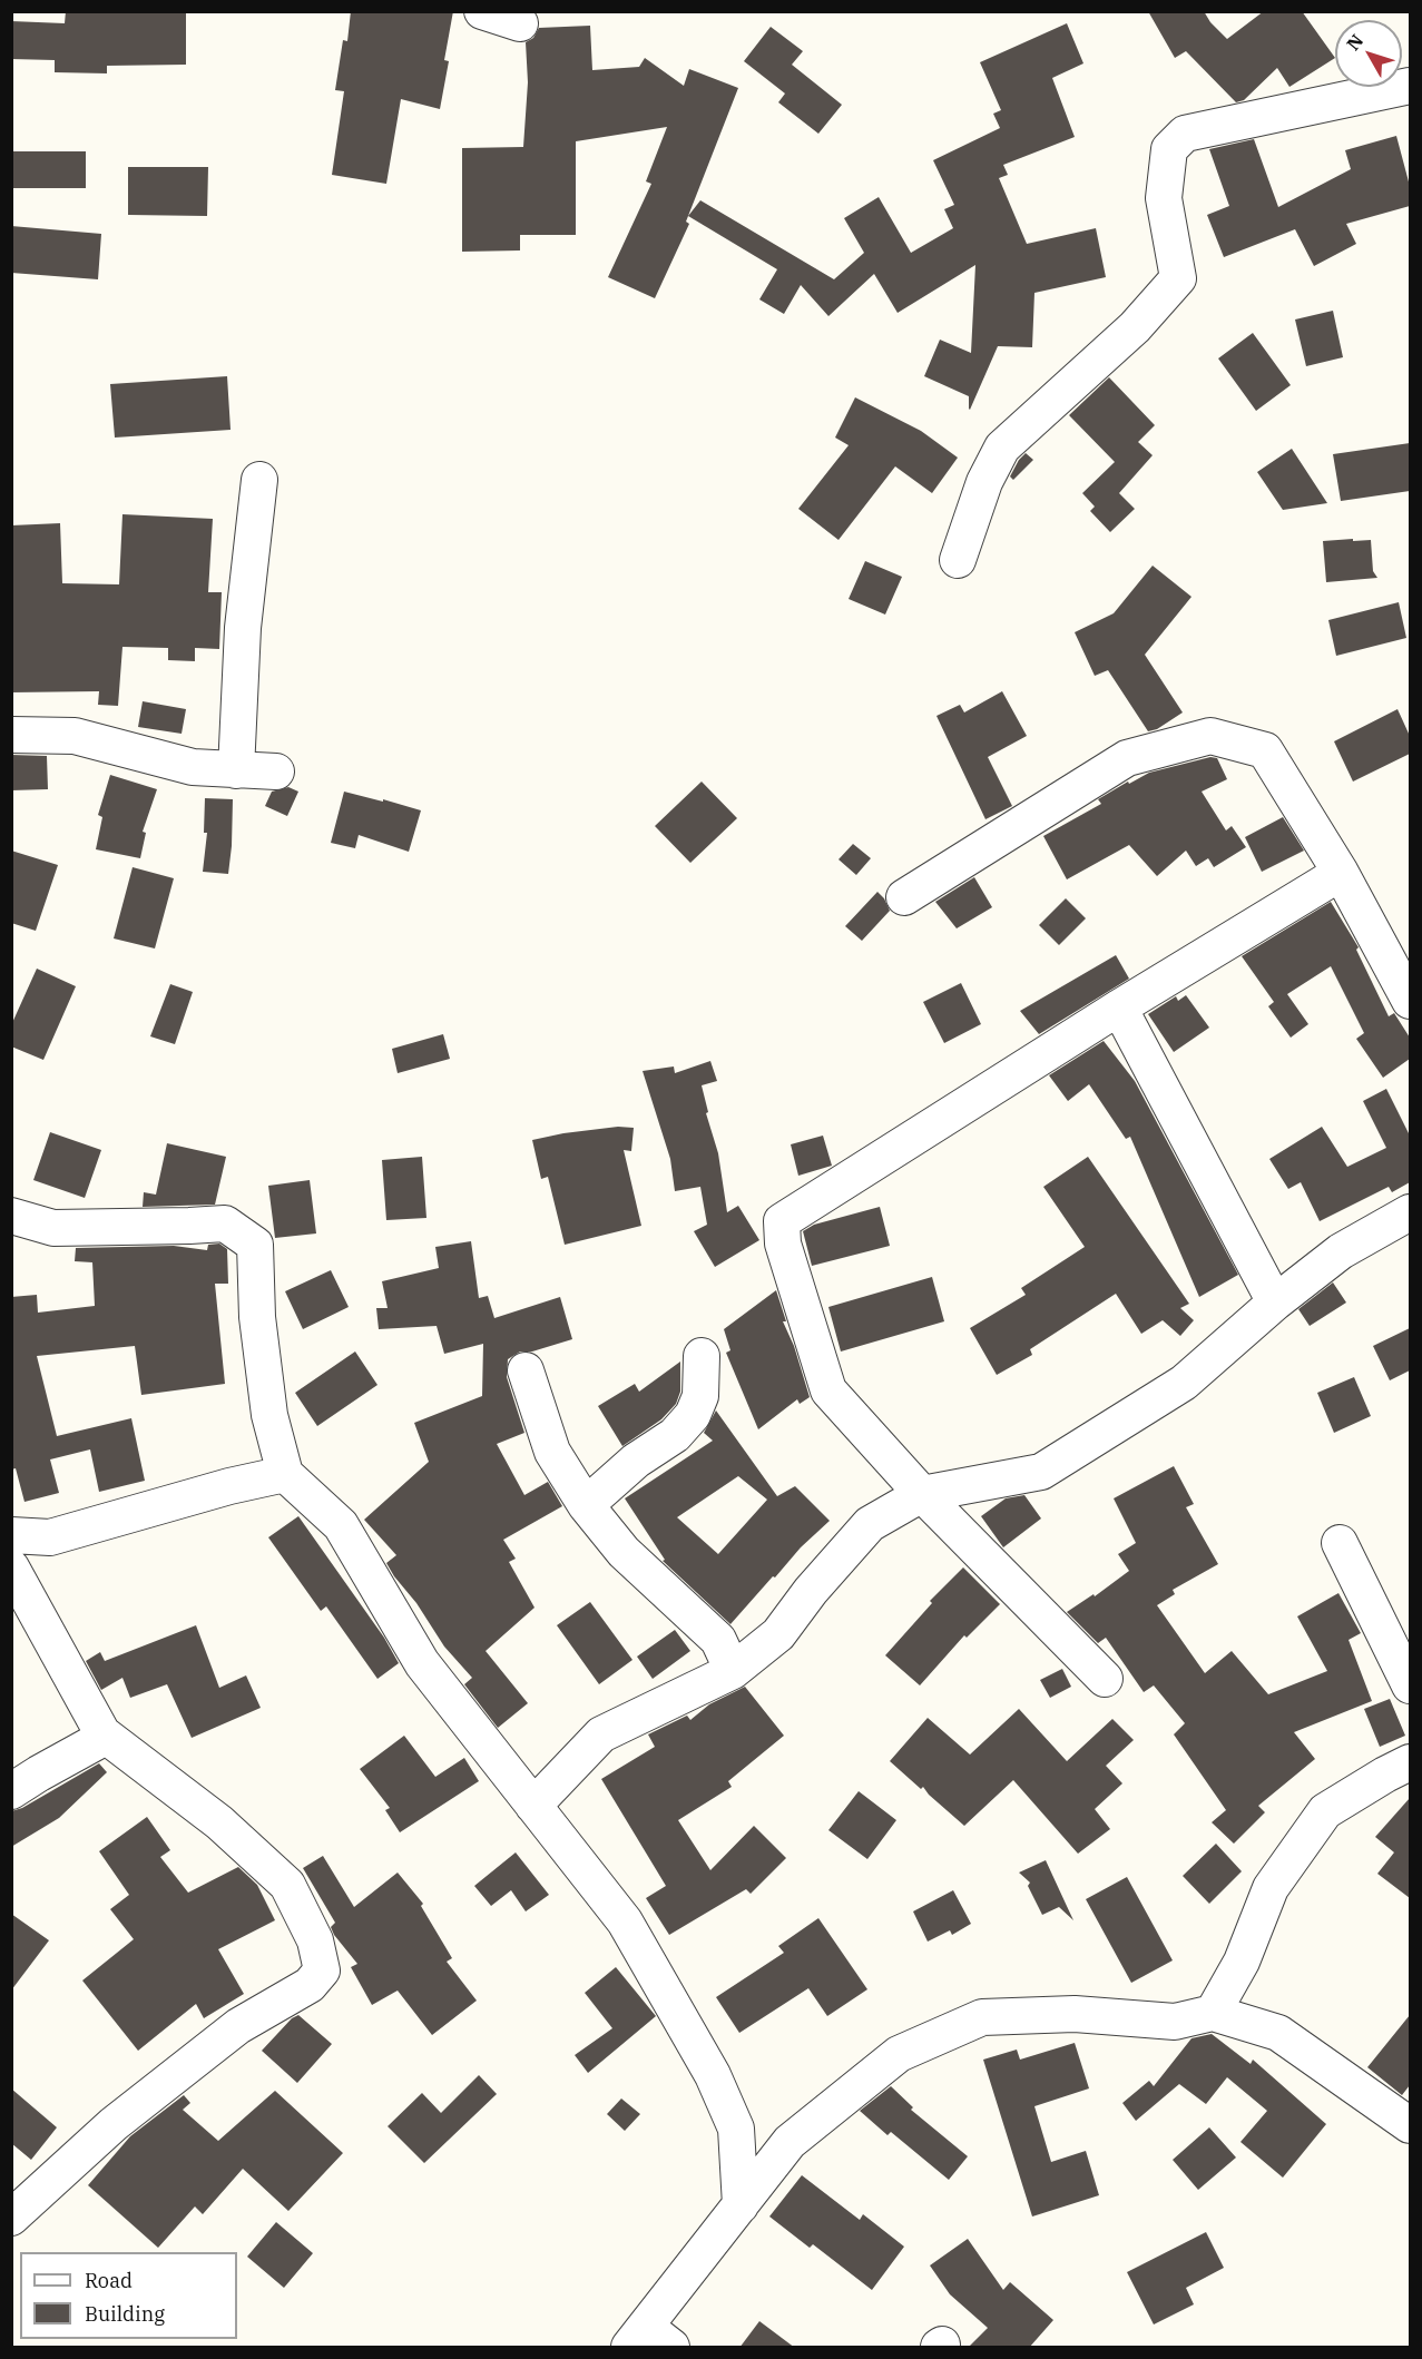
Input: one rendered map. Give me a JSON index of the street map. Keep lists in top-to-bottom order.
{
  "legend": ["Road", "Building"],
  "north": "top left"
}
